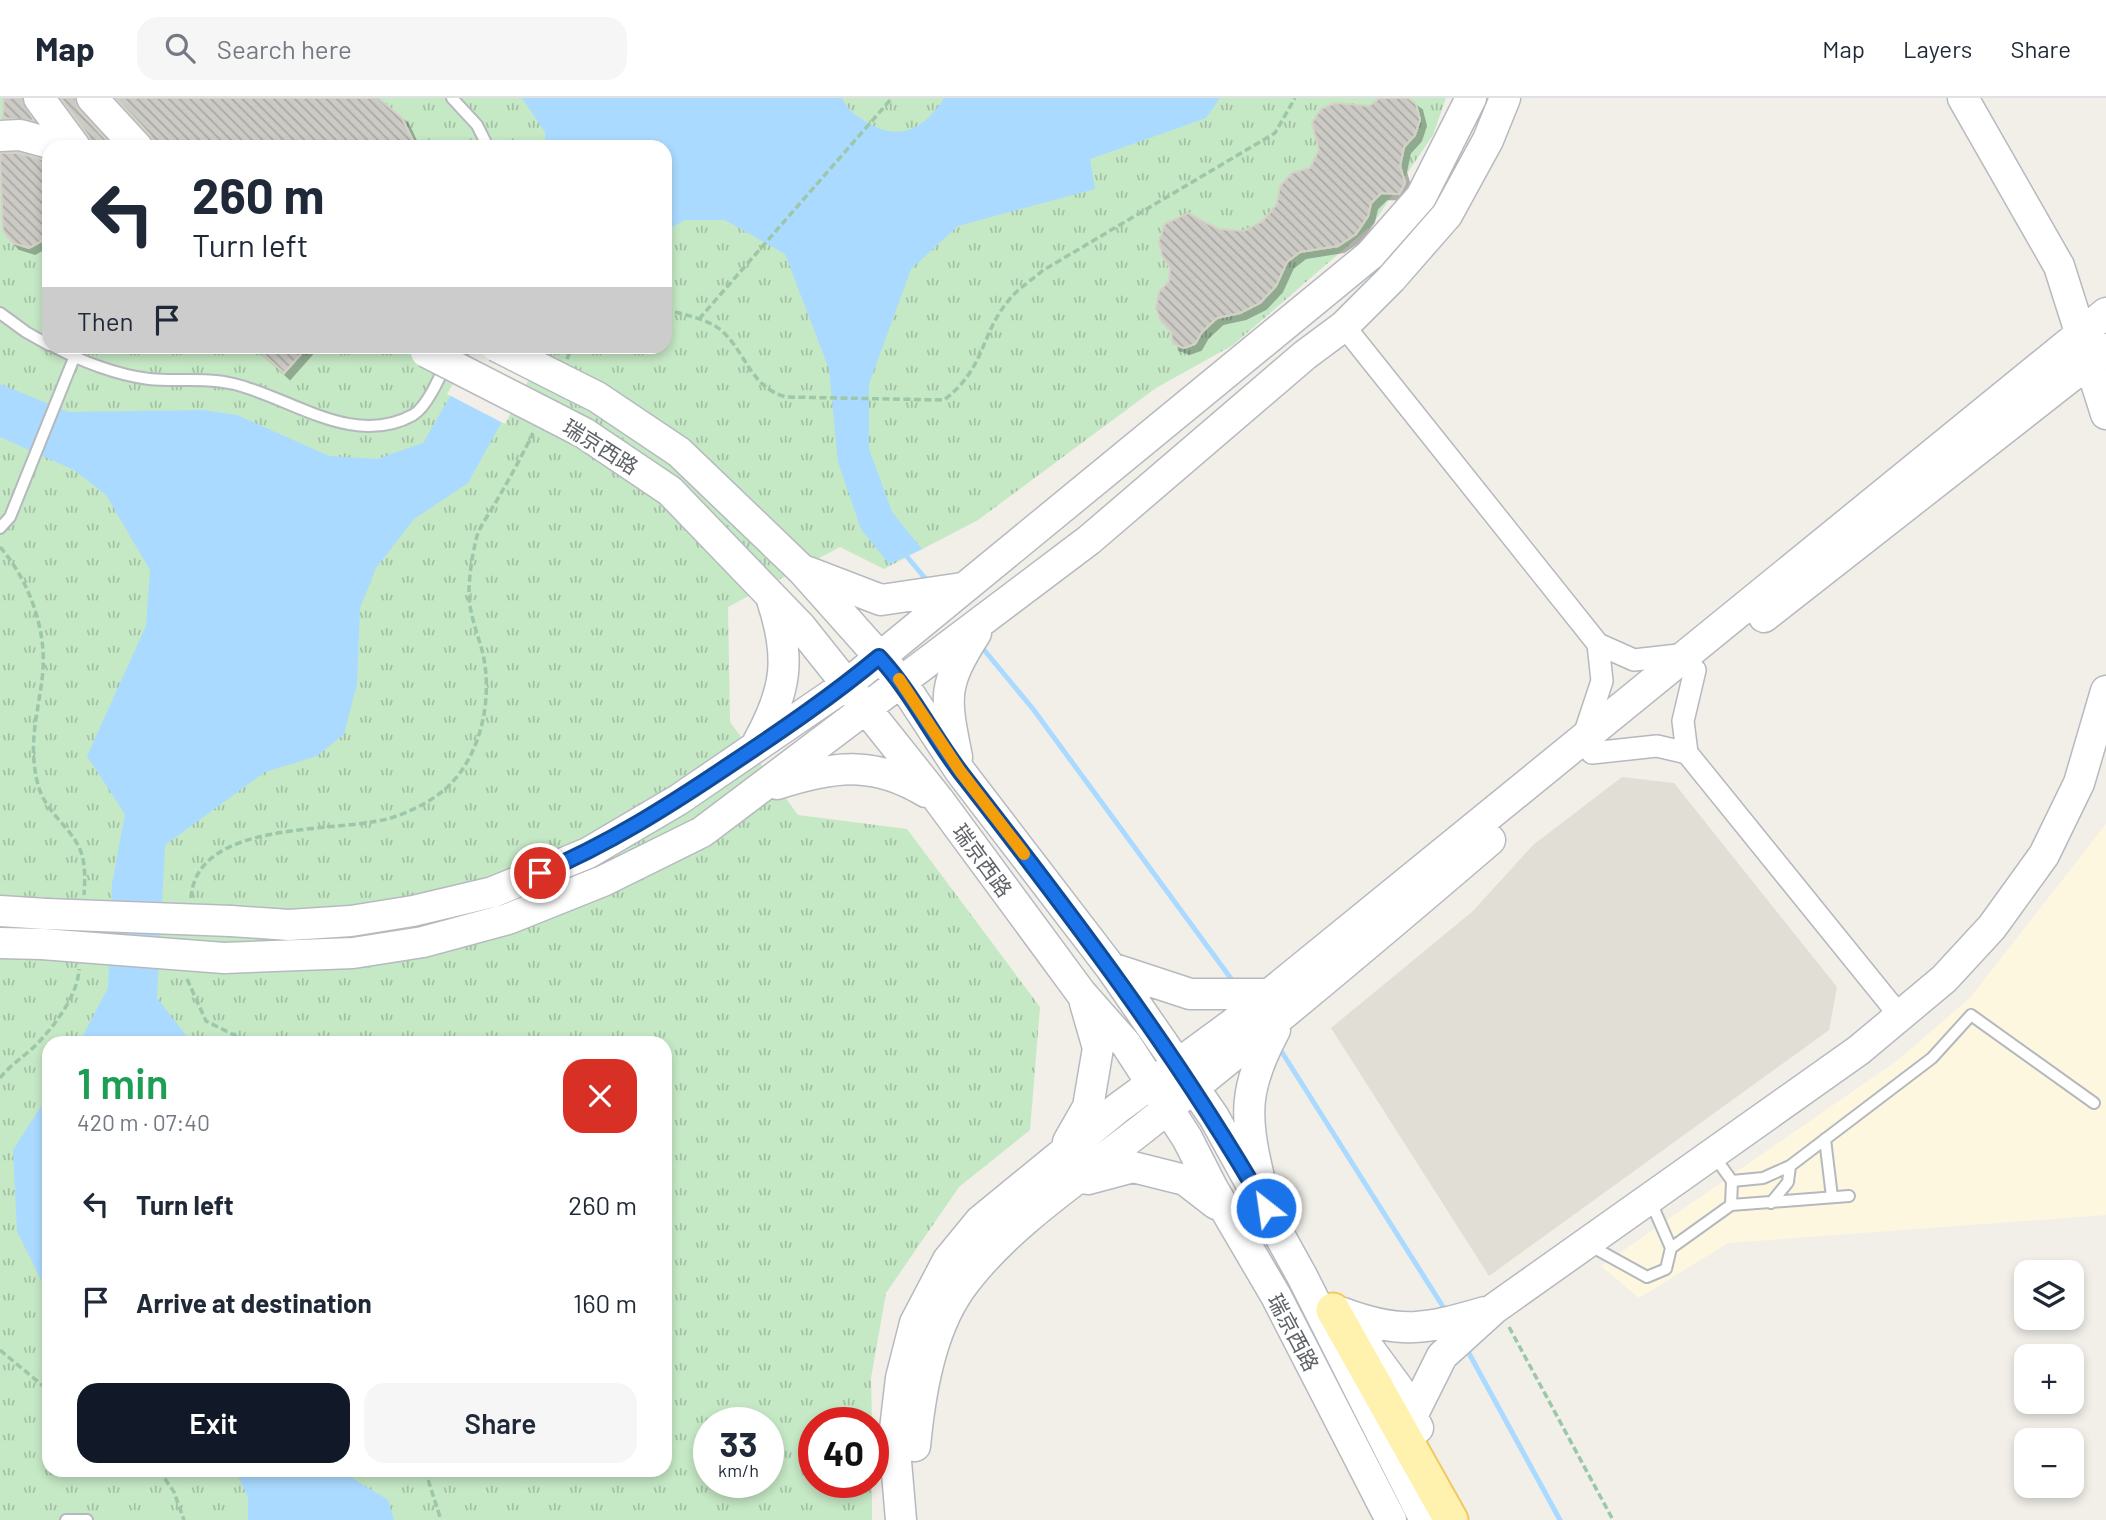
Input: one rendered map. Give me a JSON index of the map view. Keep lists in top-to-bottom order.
{
  "streets": {
    "street": ["瑞京西路"]
  },
  "page": {
    "header": "Map",
    "search": "Search here",
    "nav": ["Map", "Layers", "Share"],
    "turn": ["260 m", "Turn left"],
    "then": "Then",
    "heading": ["1 min", "420 m · 07:40"],
    "list": [
      {
        "name": "Turn left",
        "value": "260 m"
      },
      {
        "name": "Arrive at destination",
        "value": "160 m"
      }
    ],
    "map_buttons": ["+", "−"],
    "buttons": ["Exit", "Share"],
    "speed": "33 km/h",
    "limit": "40"
  }
}
